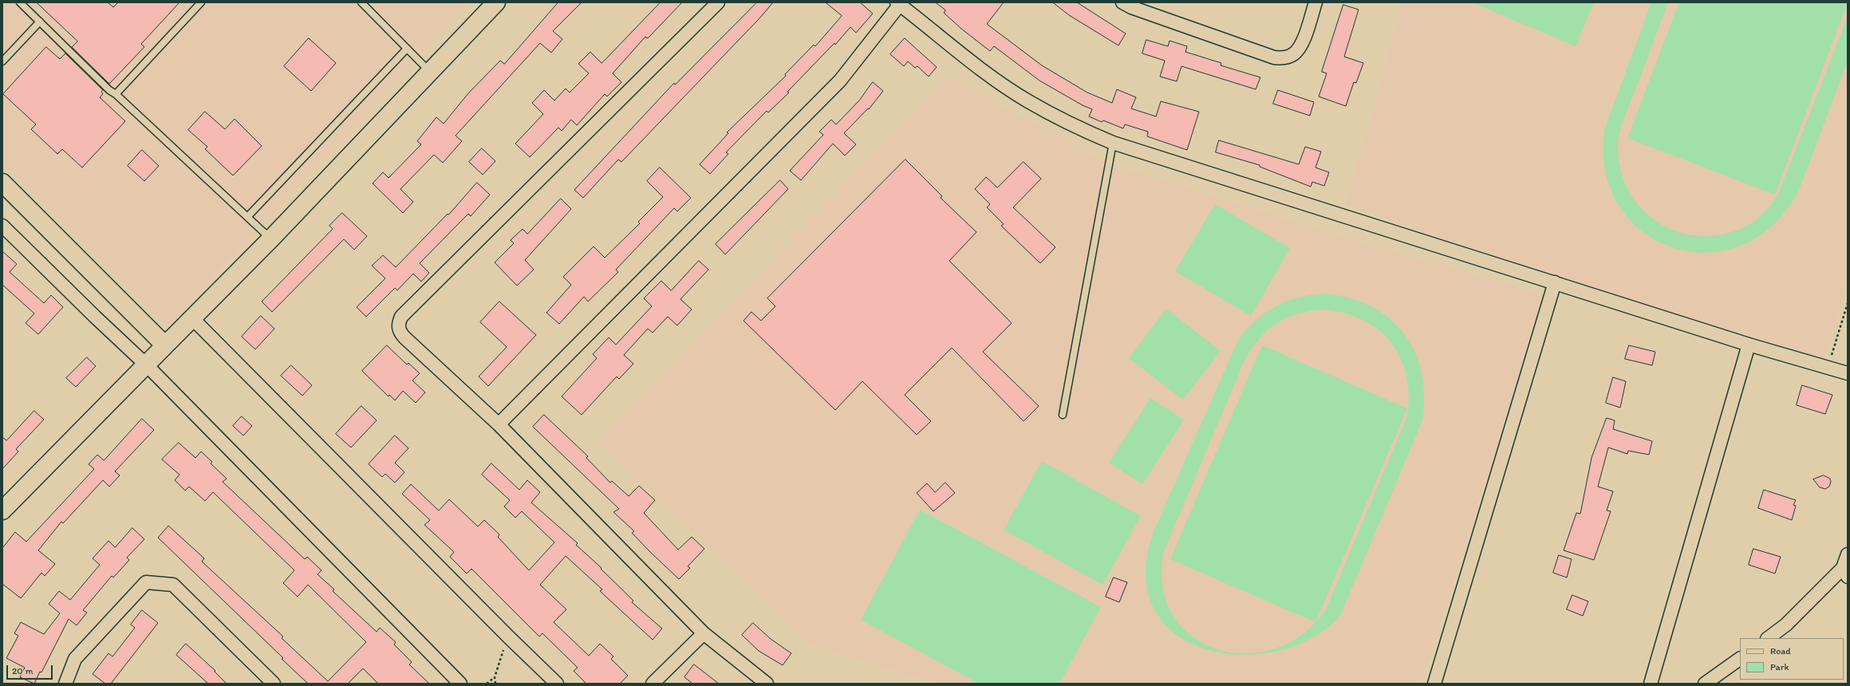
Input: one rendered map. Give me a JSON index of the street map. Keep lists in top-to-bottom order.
{
  "legend": ["Road", "Park"],
  "scale_bar": "20 m"
}
